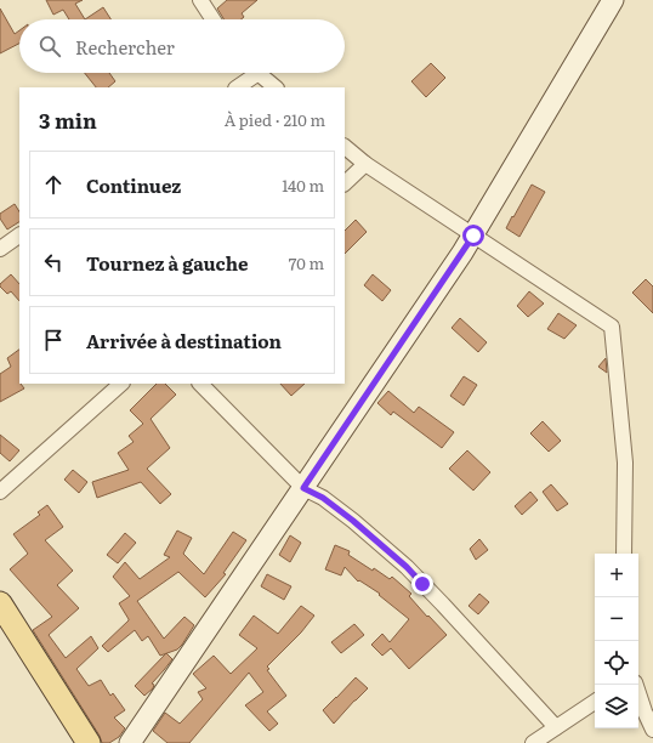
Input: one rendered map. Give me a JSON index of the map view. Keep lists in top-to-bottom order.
{
  "page": {
    "search": "Rechercher",
    "heading": ["3 min", "À pied · 210 m"],
    "list": [
      ["Continuez", "140 m"],
      ["Tournez à gauche", "70 m"],
      "Arrivée à destination"
    ],
    "map_buttons": ["+", "−"]
  }
}
